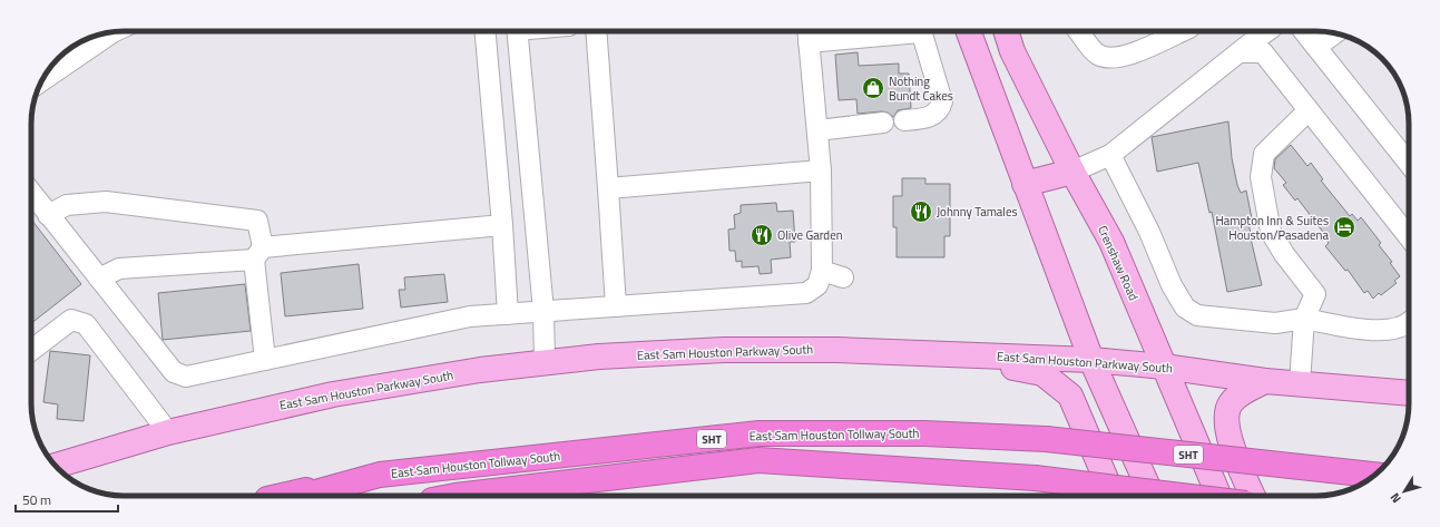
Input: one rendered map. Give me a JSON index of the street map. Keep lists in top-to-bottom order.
{
  "streets": {
    "highway": ["East Sam Houston Tollway South", "SHT"],
    "main road": ["Crenshaw Road", "East Sam Houston Parkway South"]
  },
  "crossings": [
    ["Crenshaw Road", "East Sam Houston Parkway South"]
  ],
  "places": {
    "shop": ["Nothing Bundt Cakes"],
    "restaurant": ["Johnny Tamales", "Olive Garden"],
    "hotel": ["Hampton Inn & Suites Houston/Pasadena"]
  },
  "scale_bar": "50 m",
  "north": "bottom left"
}
